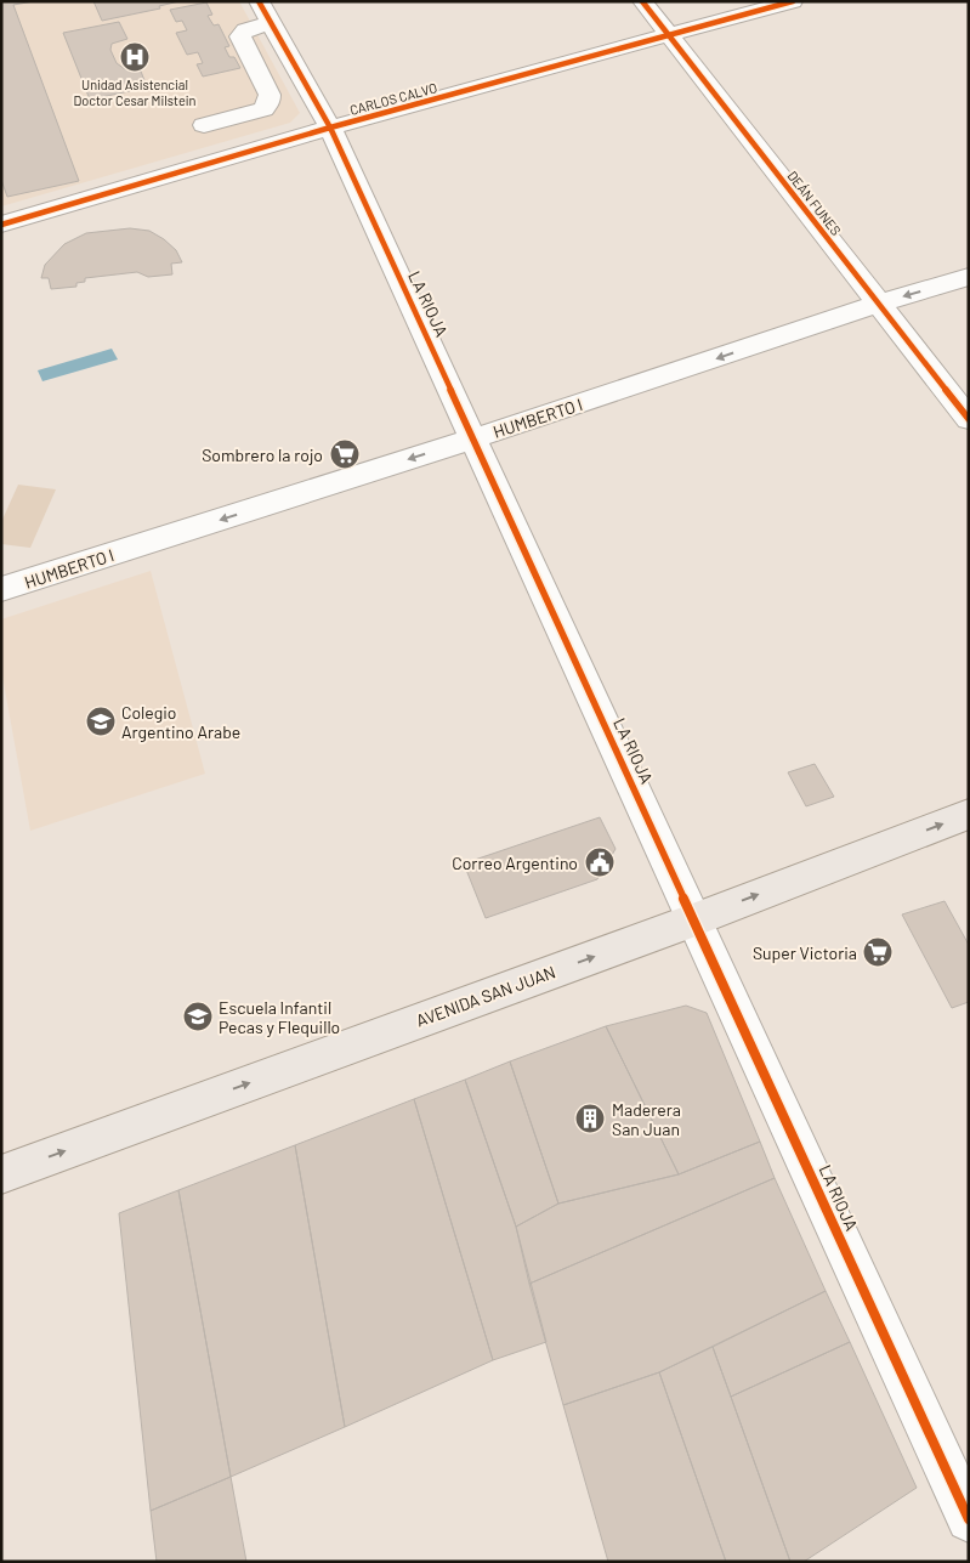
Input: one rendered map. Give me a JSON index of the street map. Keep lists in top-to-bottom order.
{
  "streets": {
    "main road": ["AVENIDA SAN JUAN"],
    "street": [
      "CARLOS CALVO",
      "DEÁN FUNES",
      "LA RIOJA",
      "HUMBERTO I"
    ]
  },
  "crossings": [
    ["CARLOS CALVO", "DEÁN FUNES"],
    ["CARLOS CALVO", "LA RIOJA"],
    ["DEÁN FUNES", "HUMBERTO I"],
    ["LA RIOJA", "HUMBERTO I"],
    ["LA RIOJA", "AVENIDA SAN JUAN"]
  ],
  "one_way": ["HUMBERTO I", "AVENIDA SAN JUAN"],
  "places": {
    "hospital": ["Unidad Asistencial Doctor Cesar Milstein"],
    "supermarket": ["Sombrero la rojo", "Super Victoria"],
    "school or university": ["Colegio Argentino Arabe", "Escuela Infantil Pecas y Flequillo"],
    "public building": ["Correo Argentino"],
    "building": ["Maderera San Juan"]
  }
}
